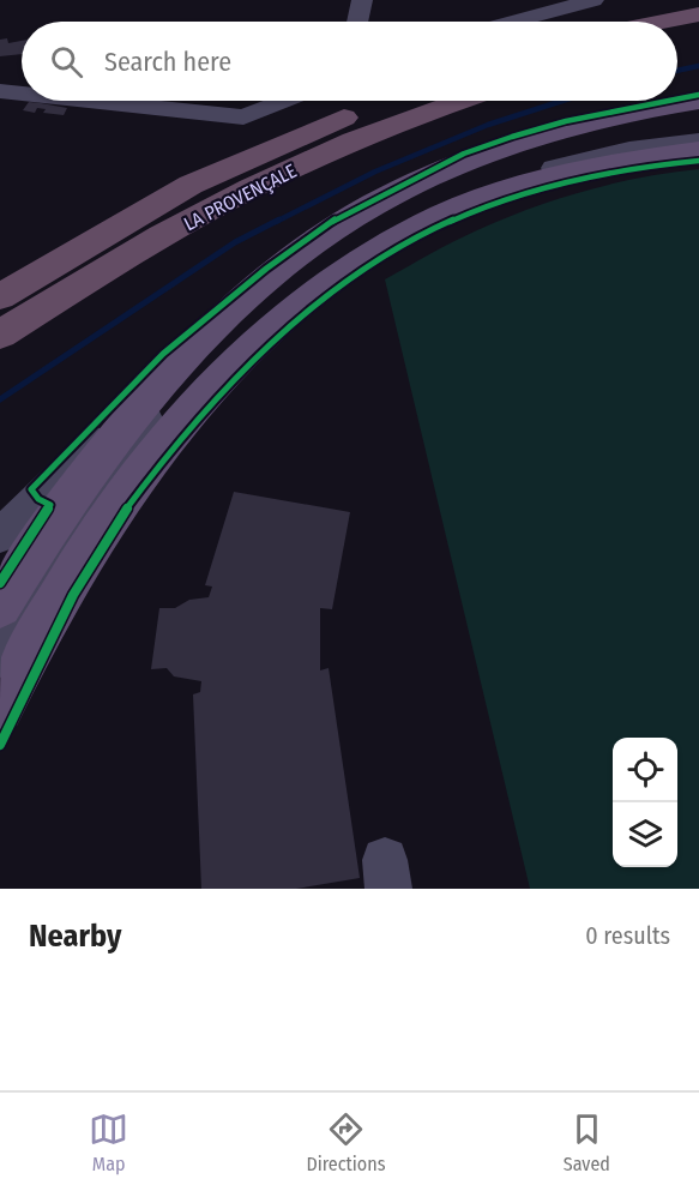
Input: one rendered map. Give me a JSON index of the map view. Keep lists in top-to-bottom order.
{
  "streets": {
    "highway": ["LA PROVENÇALE"]
  },
  "page": {
    "search": "Search here",
    "heading": ["Nearby", "0 results"],
    "nav": ["Map", "Directions", "Saved"]
  }
}
